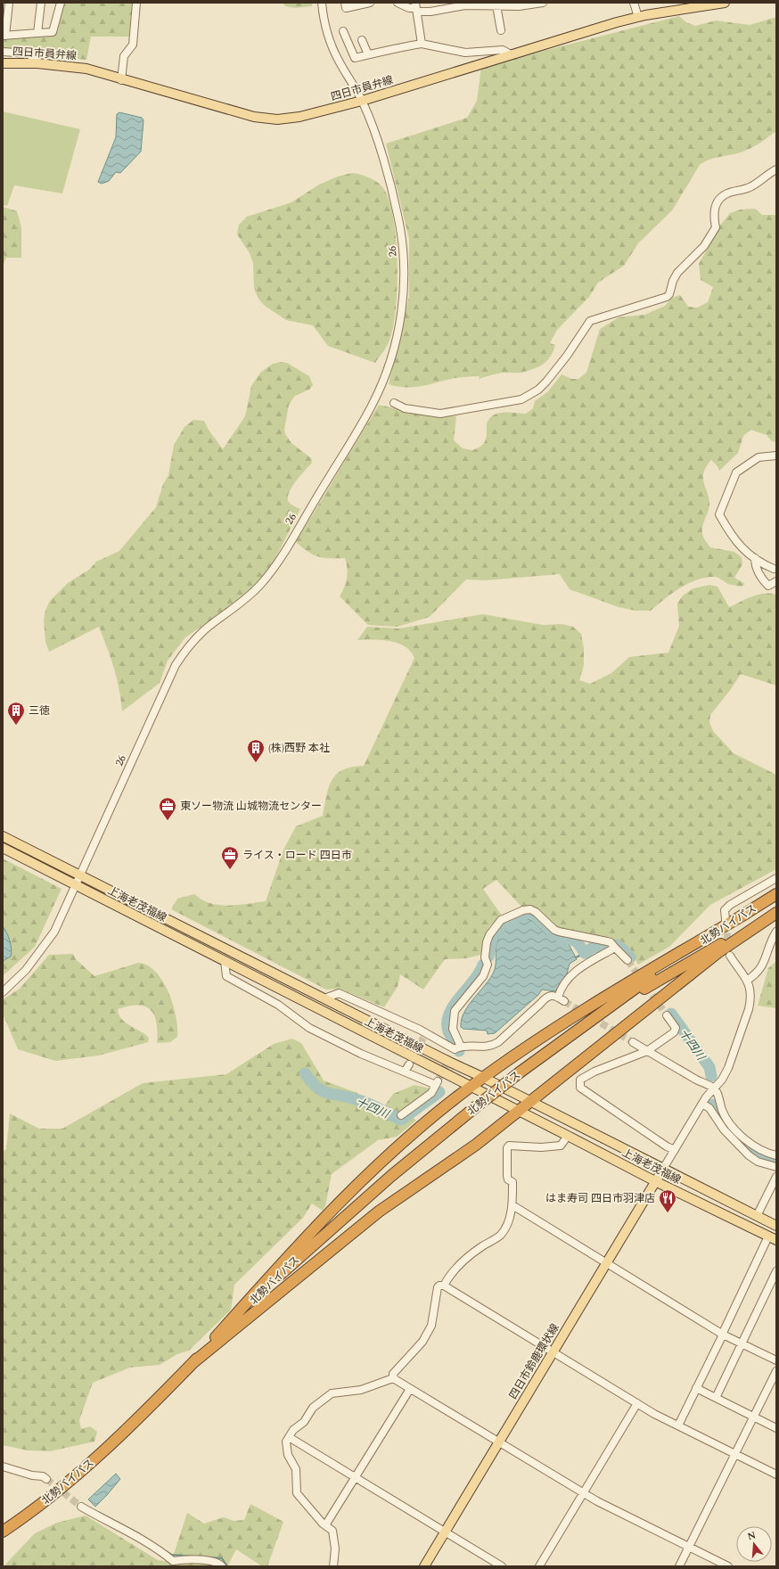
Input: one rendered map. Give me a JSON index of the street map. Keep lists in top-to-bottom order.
{
  "streets": {
    "highway": ["北勢バイパス"],
    "main road": ["四日市員弁線", "上海老茂福線", "四日市鈴鹿環状線"],
    "street": ["26"]
  },
  "crossings": [
    ["四日市員弁線", "26"],
    ["26", "上海老茂福線"],
    ["上海老茂福線", "四日市鈴鹿環状線"]
  ],
  "water": ["十四川"],
  "places": {
    "building": ["三徳", "(株)西野 本社"],
    "office": ["東ソー物流 山城物流センター", "ライス・ロード 四日市"],
    "restaurant": ["はま寿司 四日市羽津店"]
  },
  "north": "top"
}
